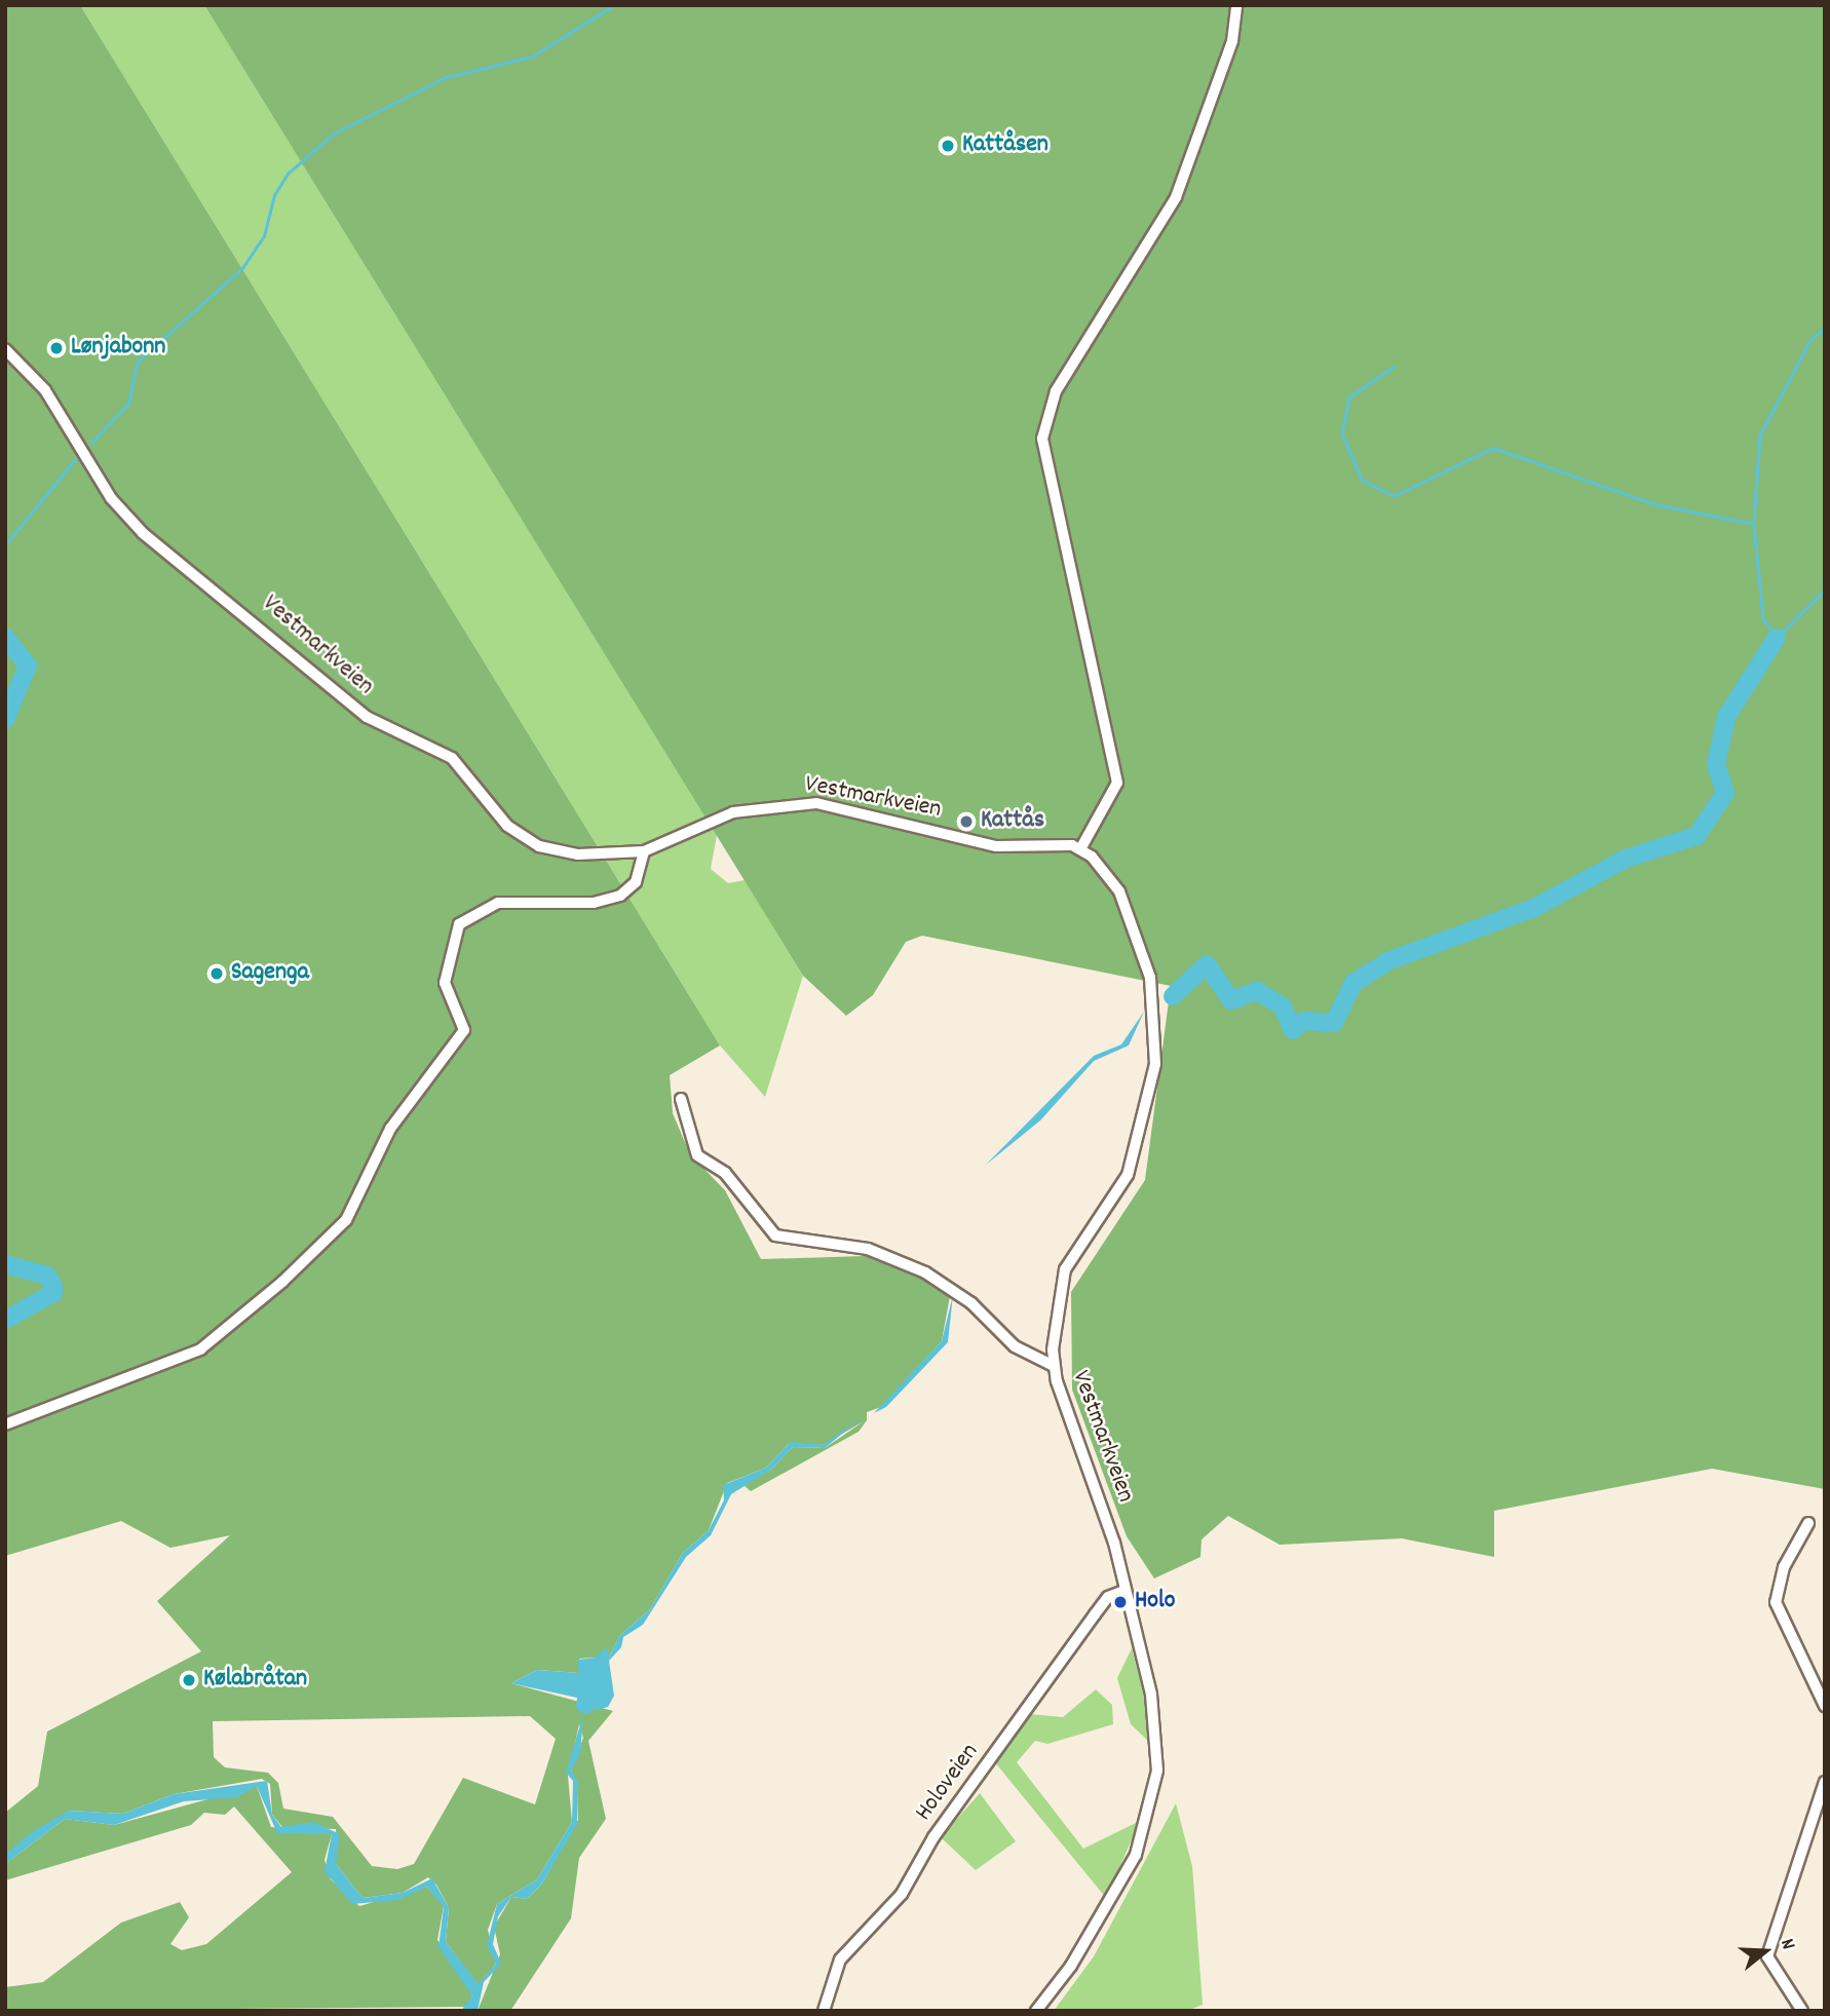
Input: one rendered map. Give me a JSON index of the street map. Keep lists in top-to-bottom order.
{
  "streets": {
    "street": ["Vestmarkveien", "Holoveien"]
  },
  "crossings": [
    ["Vestmarkveien", "Holoveien"]
  ],
  "places": [
    "Kattåsen",
    "Lønjabonn",
    "Kattås",
    "Sagenga",
    "Holo",
    "Kølabråtan"
  ],
  "north": "right"
}
